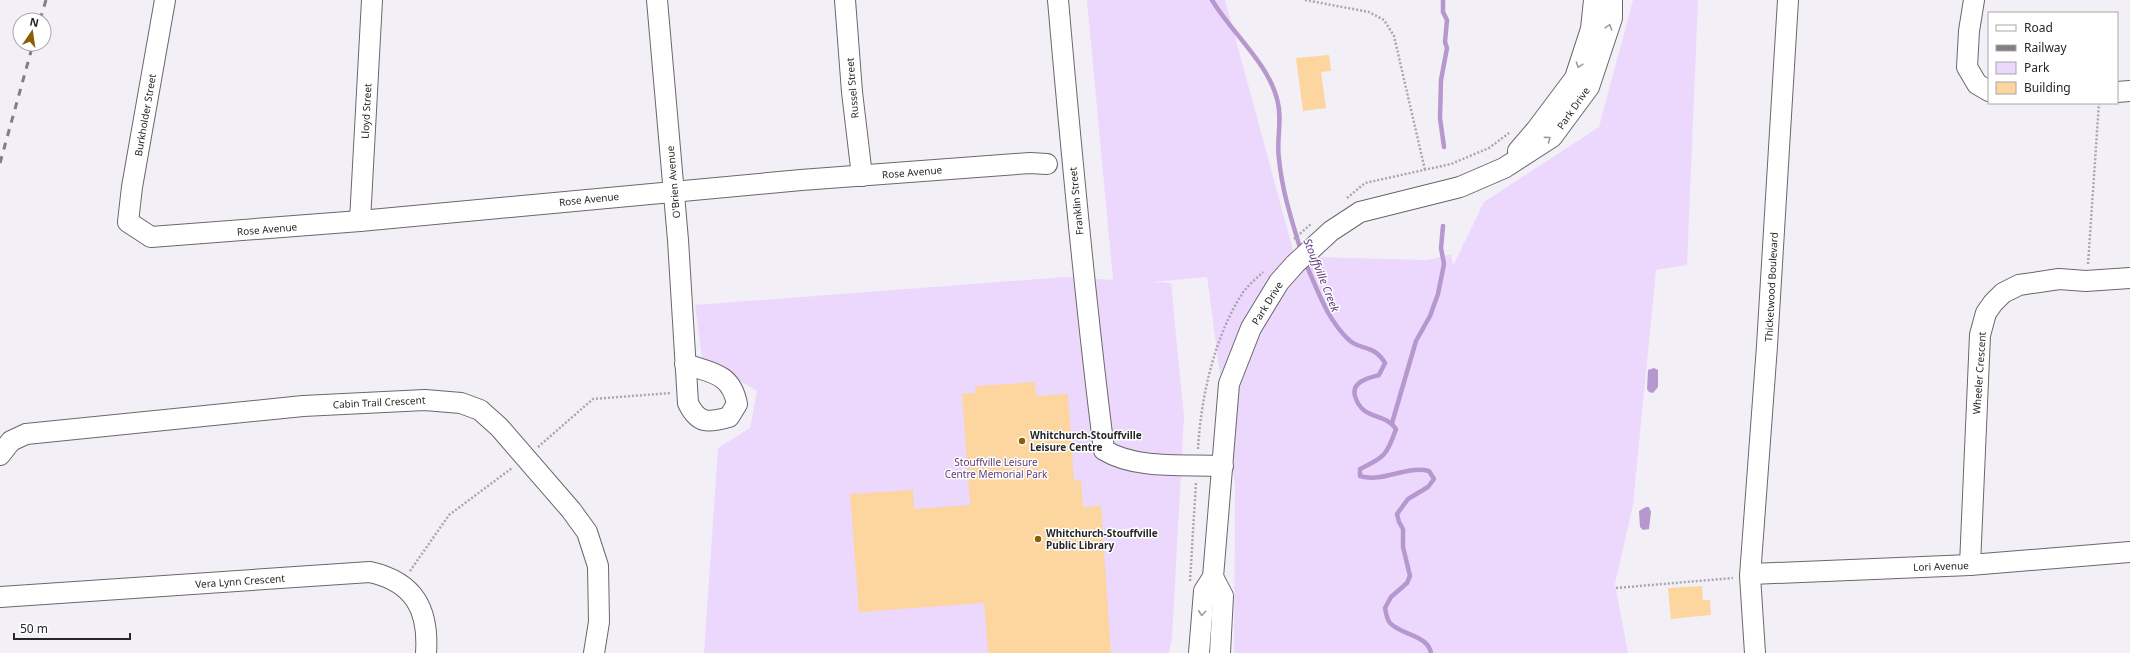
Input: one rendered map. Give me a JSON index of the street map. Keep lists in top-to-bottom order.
{
  "streets": {
    "street": [
      "Russel Street",
      "Park Drive",
      "Lloyd Street",
      "Burkholder Street",
      "Rose Avenue",
      "O'Brien Avenue",
      "Franklin Street",
      "Thicketwood Boulevard",
      "Wheeler Crescent",
      "Cabin Trail Crescent",
      "Lori Avenue",
      "Vera Lynn Crescent"
    ]
  },
  "crossings": [
    ["Russel Street", "Rose Avenue"],
    ["Park Drive", "Franklin Street"],
    ["Lloyd Street", "Rose Avenue"],
    ["Burkholder Street", "Rose Avenue"],
    ["Rose Avenue", "O'Brien Avenue"],
    ["Thicketwood Boulevard", "Lori Avenue"],
    ["Wheeler Crescent", "Lori Avenue"]
  ],
  "water": ["Stouffville Creek"],
  "parks": ["Stouffville Leisure Centre Memorial Park"],
  "places": ["Whitchurch-Stouffville Leisure Centre", "Whitchurch-Stouffville Public Library"],
  "legend": [
    "Road",
    "Railway",
    "Park",
    "Building"
  ],
  "scale_bar": "50 m",
  "north": "top"
}
